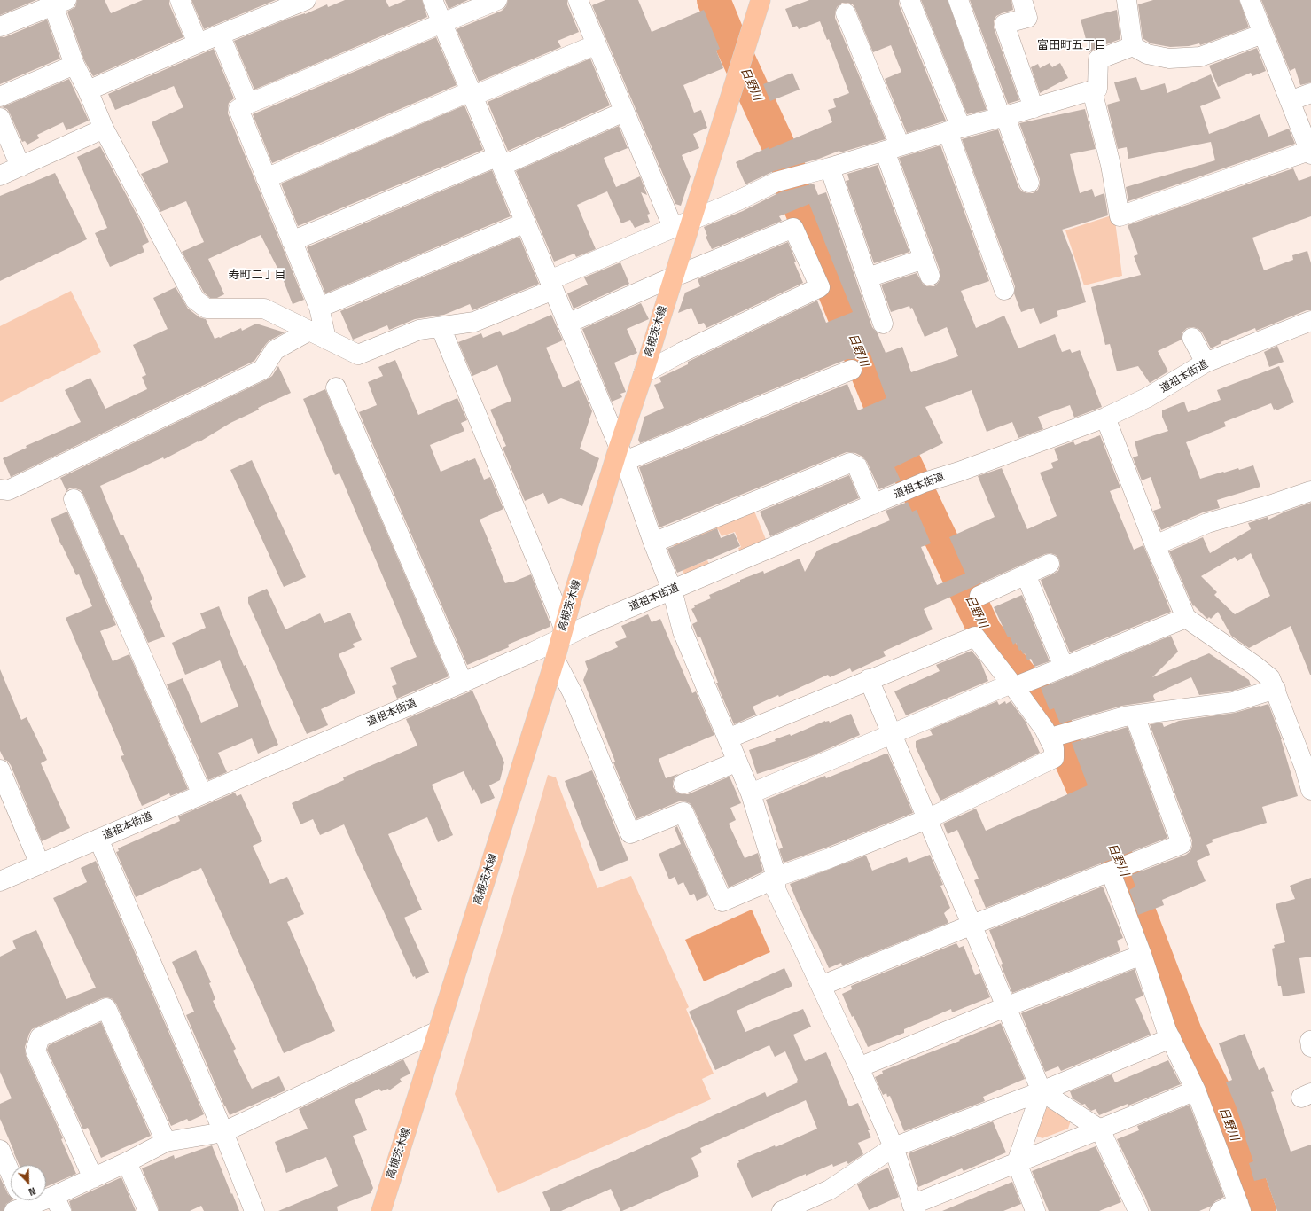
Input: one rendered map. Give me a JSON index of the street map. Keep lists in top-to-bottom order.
{
  "streets": {
    "main road": ["高槻茨木線"],
    "street": ["道祖本街道"]
  },
  "crossings": [
    ["高槻茨木線", "道祖本街道"]
  ],
  "districts": ["富田町五丁目", "寿町二丁目"],
  "water": ["日野川"],
  "north": "bottom right"
}
